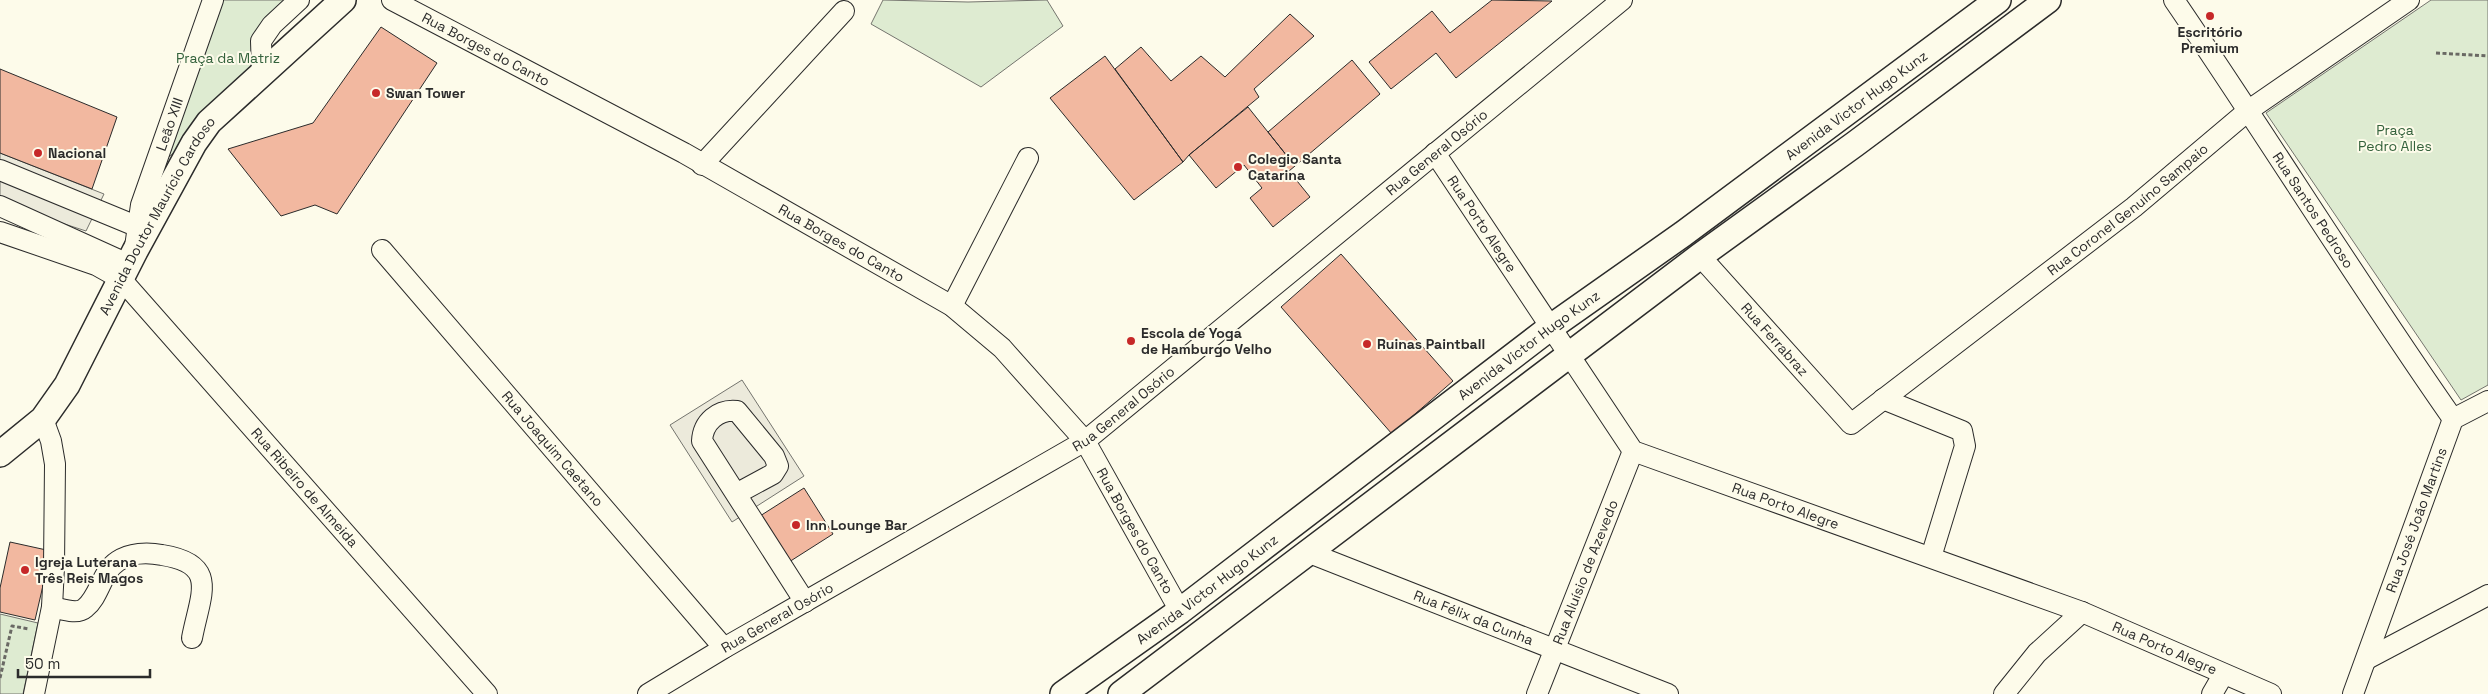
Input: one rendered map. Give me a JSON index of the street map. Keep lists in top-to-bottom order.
{
  "streets": {
    "main road": ["Avenida Victor Hugo Kunz", "Avenida Doutor Maurício Cardoso"],
    "street": [
      "Rua Borges do Canto",
      "Leão XIII",
      "Rua General Osório",
      "Rua Coronel Genuíno Sampaio",
      "Rua Santos Pedroso",
      "Rua Porto Alegre",
      "Rua Ferrabraz",
      "Rua Joaquim Caetano",
      "Rua Ribeiro de Almeida",
      "Rua José João Martins",
      "Rua Aluísio de Azevedo",
      "Rua Félix da Cunha"
    ]
  },
  "crossings": [
    ["Rua Borges do Canto", "Avenida Victor Hugo Kunz"],
    ["Rua Borges do Canto", "Rua General Osório"],
    ["Avenida Victor Hugo Kunz", "Rua Porto Alegre"],
    ["Avenida Victor Hugo Kunz", "Rua Ferrabraz"],
    ["Avenida Victor Hugo Kunz", "Rua Félix da Cunha"],
    ["Leão XIII", "Avenida Doutor Maurício Cardoso"],
    ["Leão XIII", "Rua Ribeiro de Almeida"],
    ["Rua General Osório", "Rua Porto Alegre"],
    ["Rua General Osório", "Rua Joaquim Caetano"],
    ["Rua Coronel Genuíno Sampaio", "Rua Santos Pedroso"],
    ["Rua Coronel Genuíno Sampaio", "Rua Ferrabraz"],
    ["Rua Santos Pedroso", "Rua José João Martins"],
    ["Avenida Doutor Maurício Cardoso", "Rua Ribeiro de Almeida"],
    ["Rua Porto Alegre", "Rua Aluísio de Azevedo"],
    ["Rua Aluísio de Azevedo", "Rua Félix da Cunha"]
  ],
  "parks": ["Praça da Matriz", "Praça Pedro Alles"],
  "places": [
    "Escritório Premium",
    "Swan Tower",
    "Nacional",
    "Colegio Santa Catarina",
    "Escola de Yoga de Hamburgo Velho",
    "Ruinas Paintball",
    "Inn Lounge Bar",
    "Igreja Luterana Três Reis Magos"
  ],
  "scale_bar": "50 m"
}
